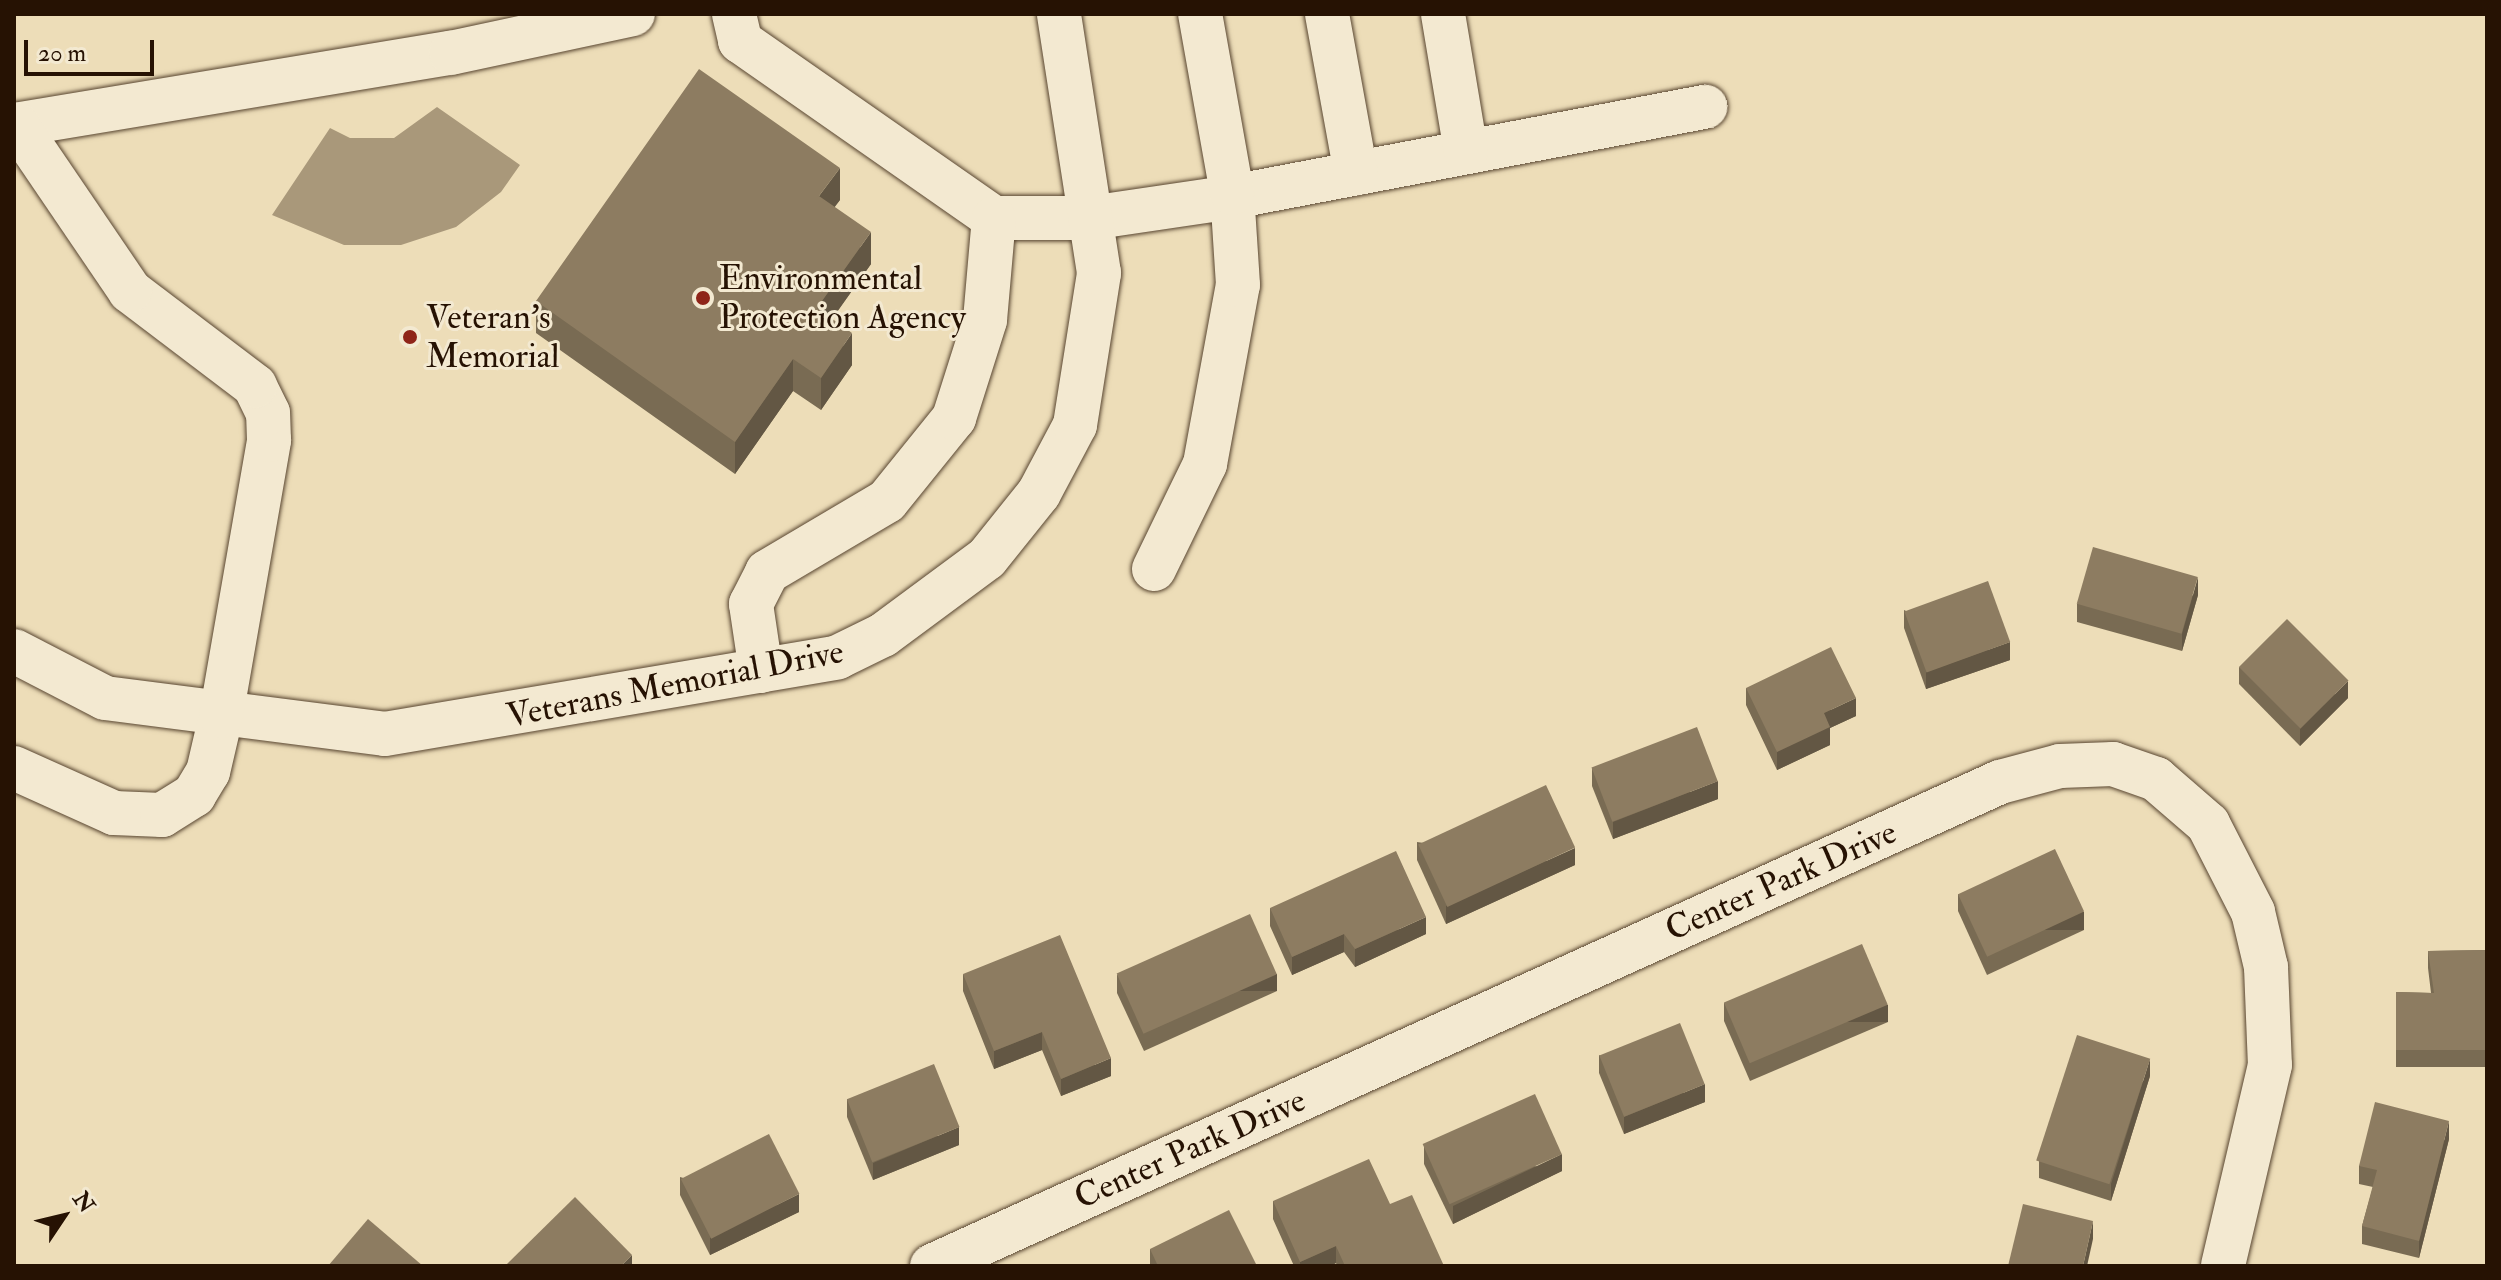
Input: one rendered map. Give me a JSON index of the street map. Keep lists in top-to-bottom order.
{
  "streets": {
    "street": ["Veterans Memorial Drive", "Center Park Drive"]
  },
  "places": ["Environmental Protection Agency", "Veteran’s Memorial"],
  "scale_bar": "20 m",
  "north": "top right"
}
